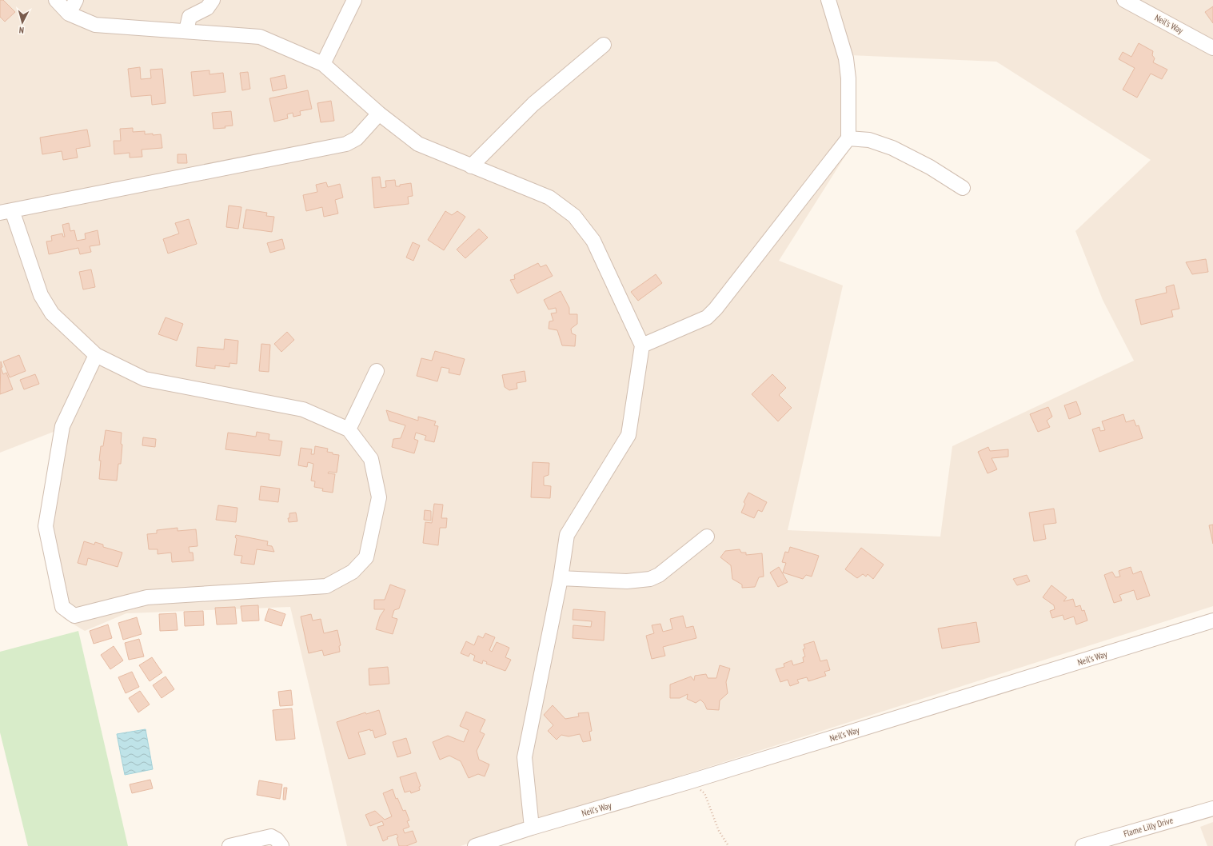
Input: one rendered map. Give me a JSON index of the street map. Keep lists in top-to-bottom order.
{
  "streets": {
    "street": ["Neil's Way", "Flame Lilly Drive"]
  },
  "north": "bottom"
}
